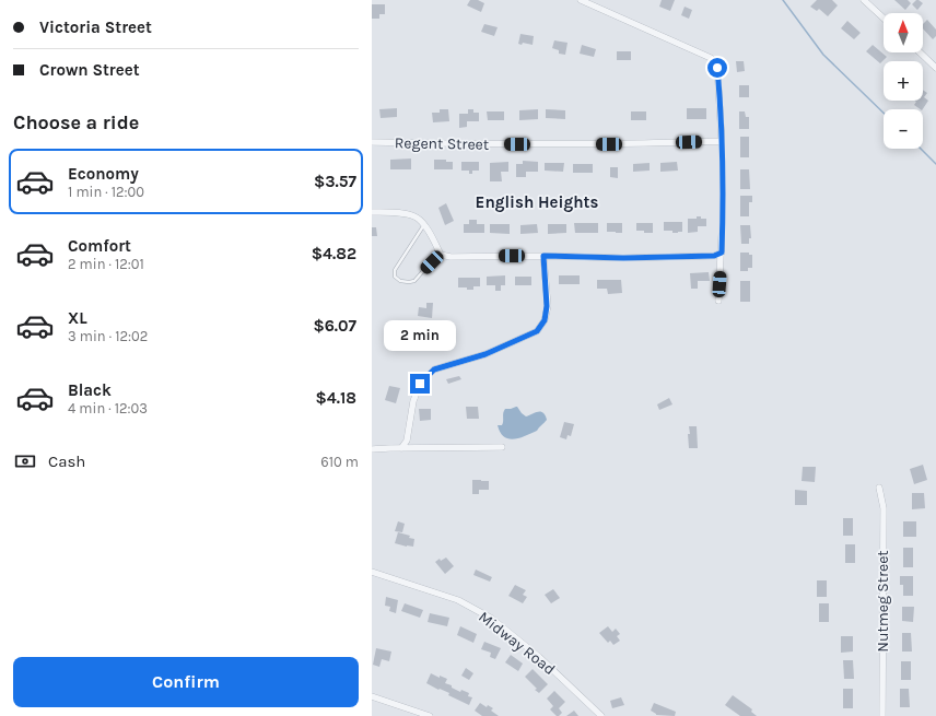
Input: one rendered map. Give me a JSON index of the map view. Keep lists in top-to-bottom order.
{
  "streets": {
    "street": ["Regent Street", "Nutmeg Street", "Midway Road"]
  },
  "districts": ["English Heights"],
  "north": "top",
  "page": {
    "banner": ["Victoria Street", "Crown Street"],
    "map_buttons": ["+", "−"],
    "heading": "Choose a ride",
    "list": [
      {
        "name": "Economy",
        "note": "1 min · 12:00",
        "value": "$3.57"
      },
      {
        "name": "Comfort",
        "note": "2 min · 12:01",
        "value": "$4.82"
      },
      {
        "name": "XL",
        "note": "3 min · 12:02",
        "value": "$6.07"
      },
      {
        "name": "Black",
        "note": "4 min · 12:03",
        "value": "$4.18"
      }
    ],
    "bubble": "2 min",
    "pay": ["Cash", "610 m"],
    "buttons": "Confirm"
  }
}
